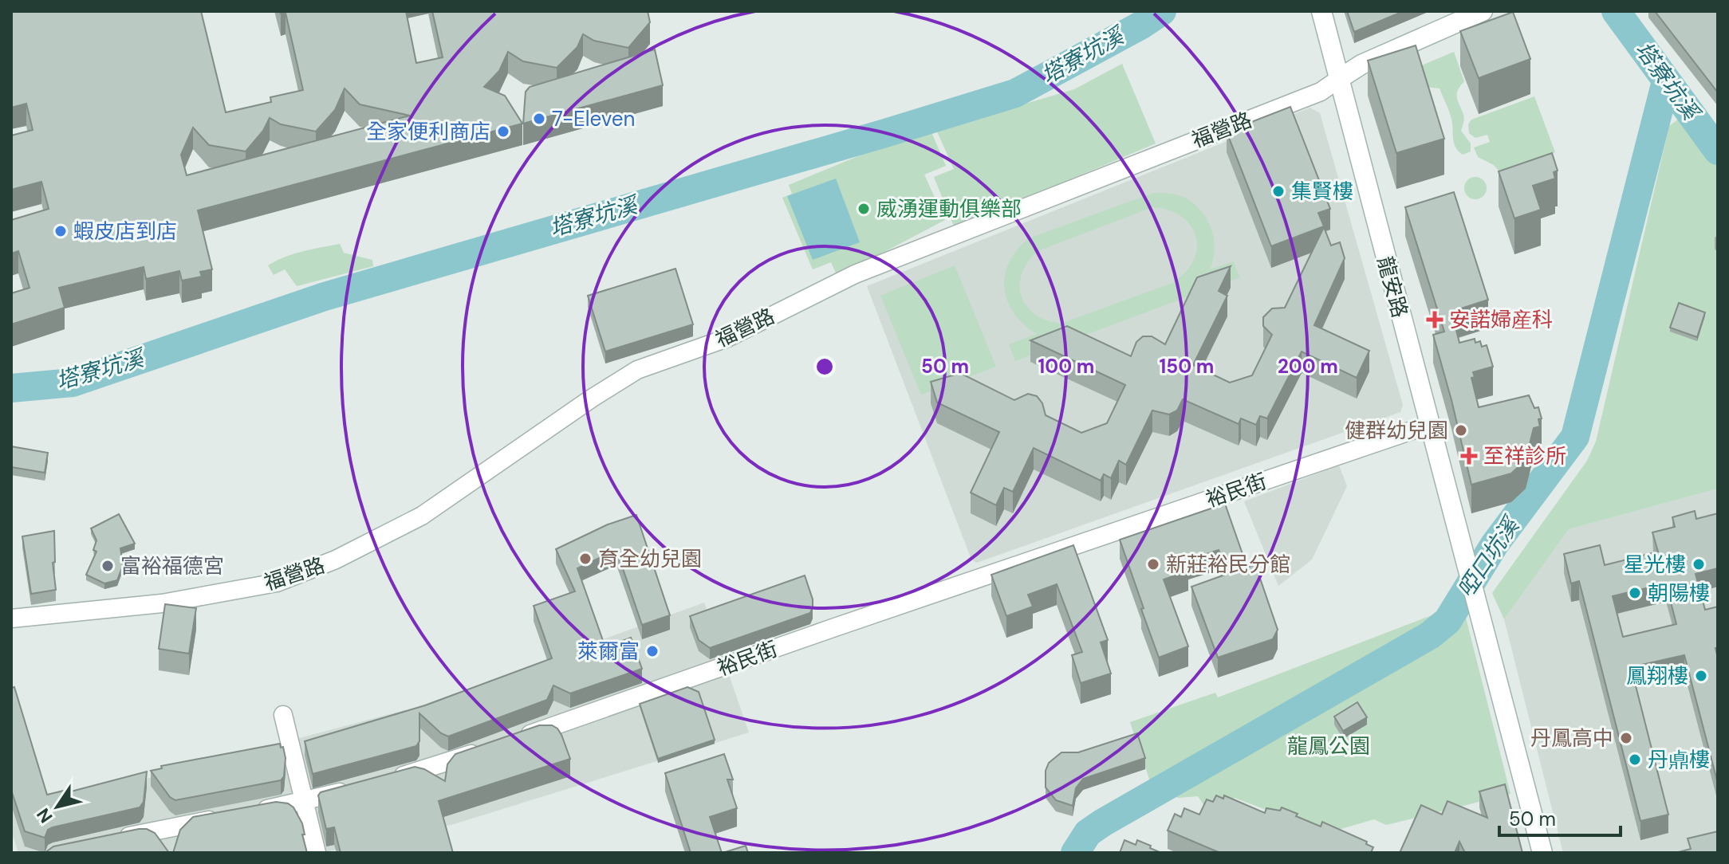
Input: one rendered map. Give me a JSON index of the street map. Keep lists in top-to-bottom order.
{
  "streets": {
    "street": ["福營路", "龍安路", "裕民街"]
  },
  "crossings": [
    ["福營路", "龍安路"],
    ["龍安路", "裕民街"]
  ],
  "water": ["塔寮坑溪", "啞口坑溪"],
  "parks": ["龍鳳公園"],
  "places": {
    "other": [
      "7-Eleven",
      "全家便利商店",
      "集賢樓",
      "威湧運動俱樂部",
      "蝦皮店到店",
      "健群幼兒園",
      "育全幼兒園",
      "新莊裕民分館",
      "星光樓",
      "富裕福德宮",
      "朝陽樓",
      "萊爾富",
      "鳳翔樓",
      "丹鳳高中",
      "丹鼑樓"
    ],
    "health": ["安諾婦産科", "至祥診所"]
  },
  "scale_bar": "50 m",
  "north": "bottom left",
  "rings": [
    "50 m",
    "100 m",
    "150 m",
    "200 m"
  ]
}
